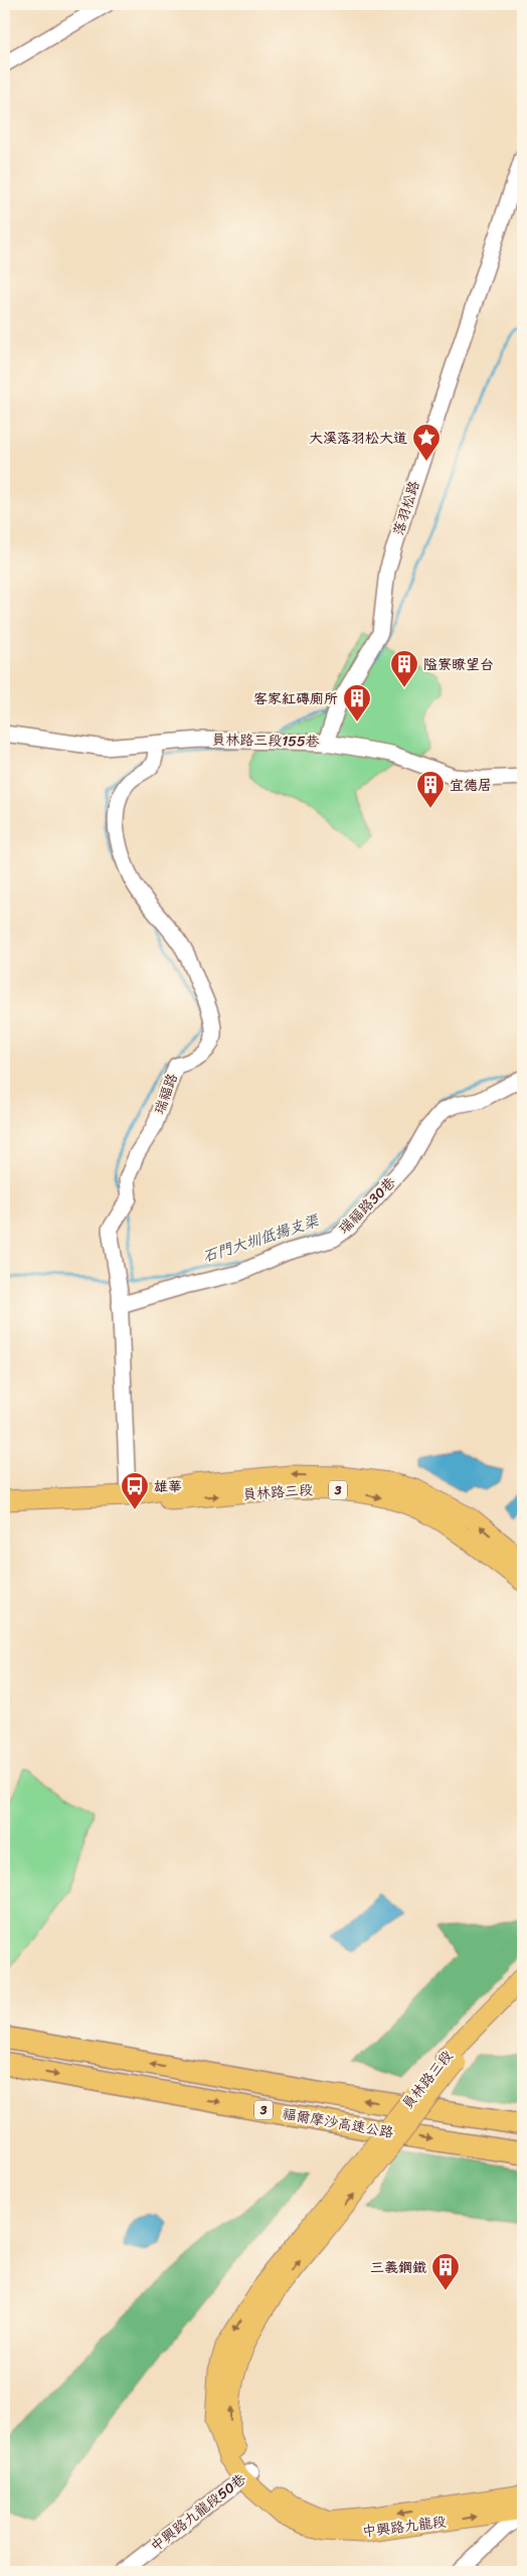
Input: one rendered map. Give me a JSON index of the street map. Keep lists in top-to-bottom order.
{
  "streets": {
    "highway": ["3", "福爾摩沙高速公路"],
    "main road": ["員林路三段", "中興路九龍段"],
    "street": [
      "落羽松路",
      "員林路三段155巷",
      "瑞福路",
      "瑞福路30巷",
      "中興路九龍段50巷"
    ]
  },
  "crossings": [
    ["落羽松路", "員林路三段155巷"],
    ["員林路三段155巷", "瑞福路"],
    ["瑞福路", "瑞福路30巷"],
    ["瑞福路", "員林路三段"],
    ["員林路三段", "中興路九龍段"],
    ["中興路九龍段50巷", "中興路九龍段"]
  ],
  "water": ["石門大圳低揚支渠"],
  "places": {
    "place": ["大溪落羽松大道"],
    "building": [
      "隘寮瞭望台",
      "客家紅磚廁所",
      "宜德居",
      "三義鋼鐵"
    ],
    "bus stop": ["雄華"]
  }
}
